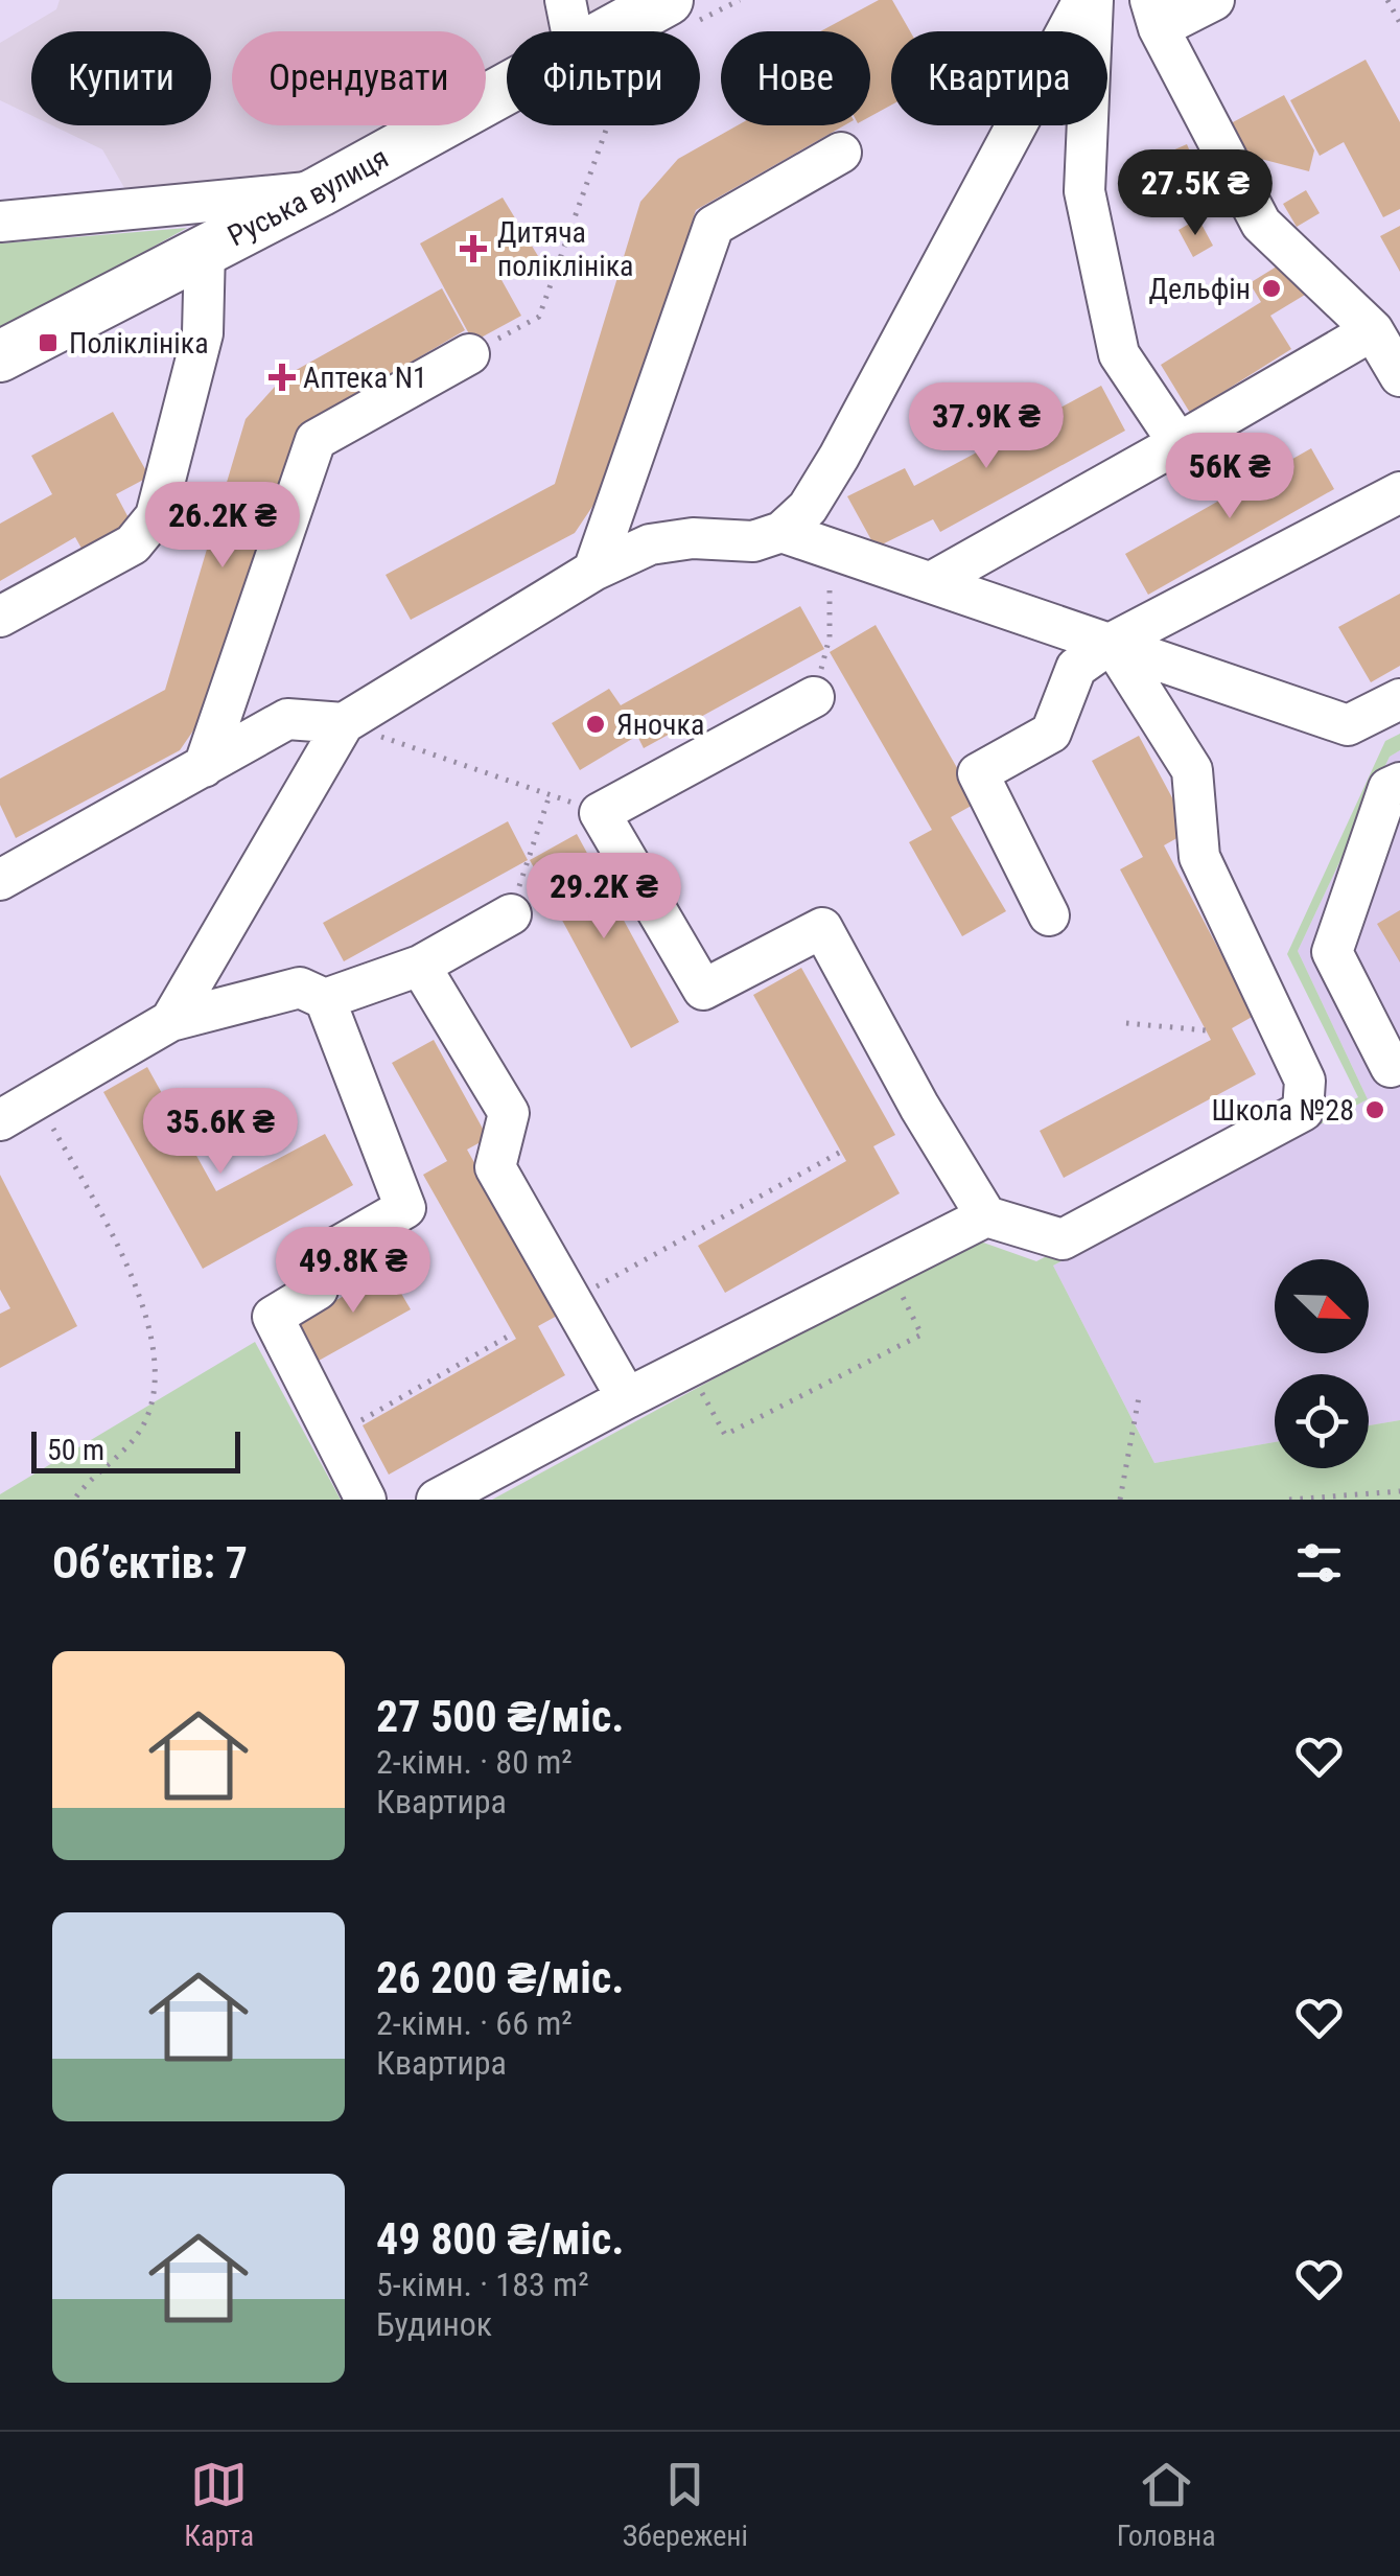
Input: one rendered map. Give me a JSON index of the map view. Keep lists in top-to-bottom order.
{
  "streets": {
    "main road": ["Руська вулиця"]
  },
  "places": {
    "health": ["Дитяча поліклініка", "Аптека N1"],
    "other": ["Дельфін", "Яночка", "Школа №28"],
    "transit": ["Поліклініка"]
  },
  "scale_bar": "50 m",
  "north": "bottom right",
  "page": {
    "chip": [
      "Купити",
      "Орендувати",
      "Фільтри",
      "Нове",
      "Квартира"
    ],
    "price": [
      "27.5K ₴",
      "37.9K ₴",
      "56K ₴",
      "26.2K ₴",
      "29.2K ₴",
      "35.6K ₴",
      "49.8K ₴"
    ],
    "scale": "50 m",
    "heading": "Об’єктів: 7",
    "list": [
      {
        "name": "27 500 ₴/міс.",
        "note": "2-кімн. · 80 m² · Квартира"
      },
      {
        "name": "26 200 ₴/міс.",
        "note": "2-кімн. · 66 m² · Квартира"
      },
      {
        "name": "49 800 ₴/міс.",
        "note": "5-кімн. · 183 m² · Будинок"
      }
    ],
    "tabs": ["Карта", "Збережені", "Головна"]
  }
}
